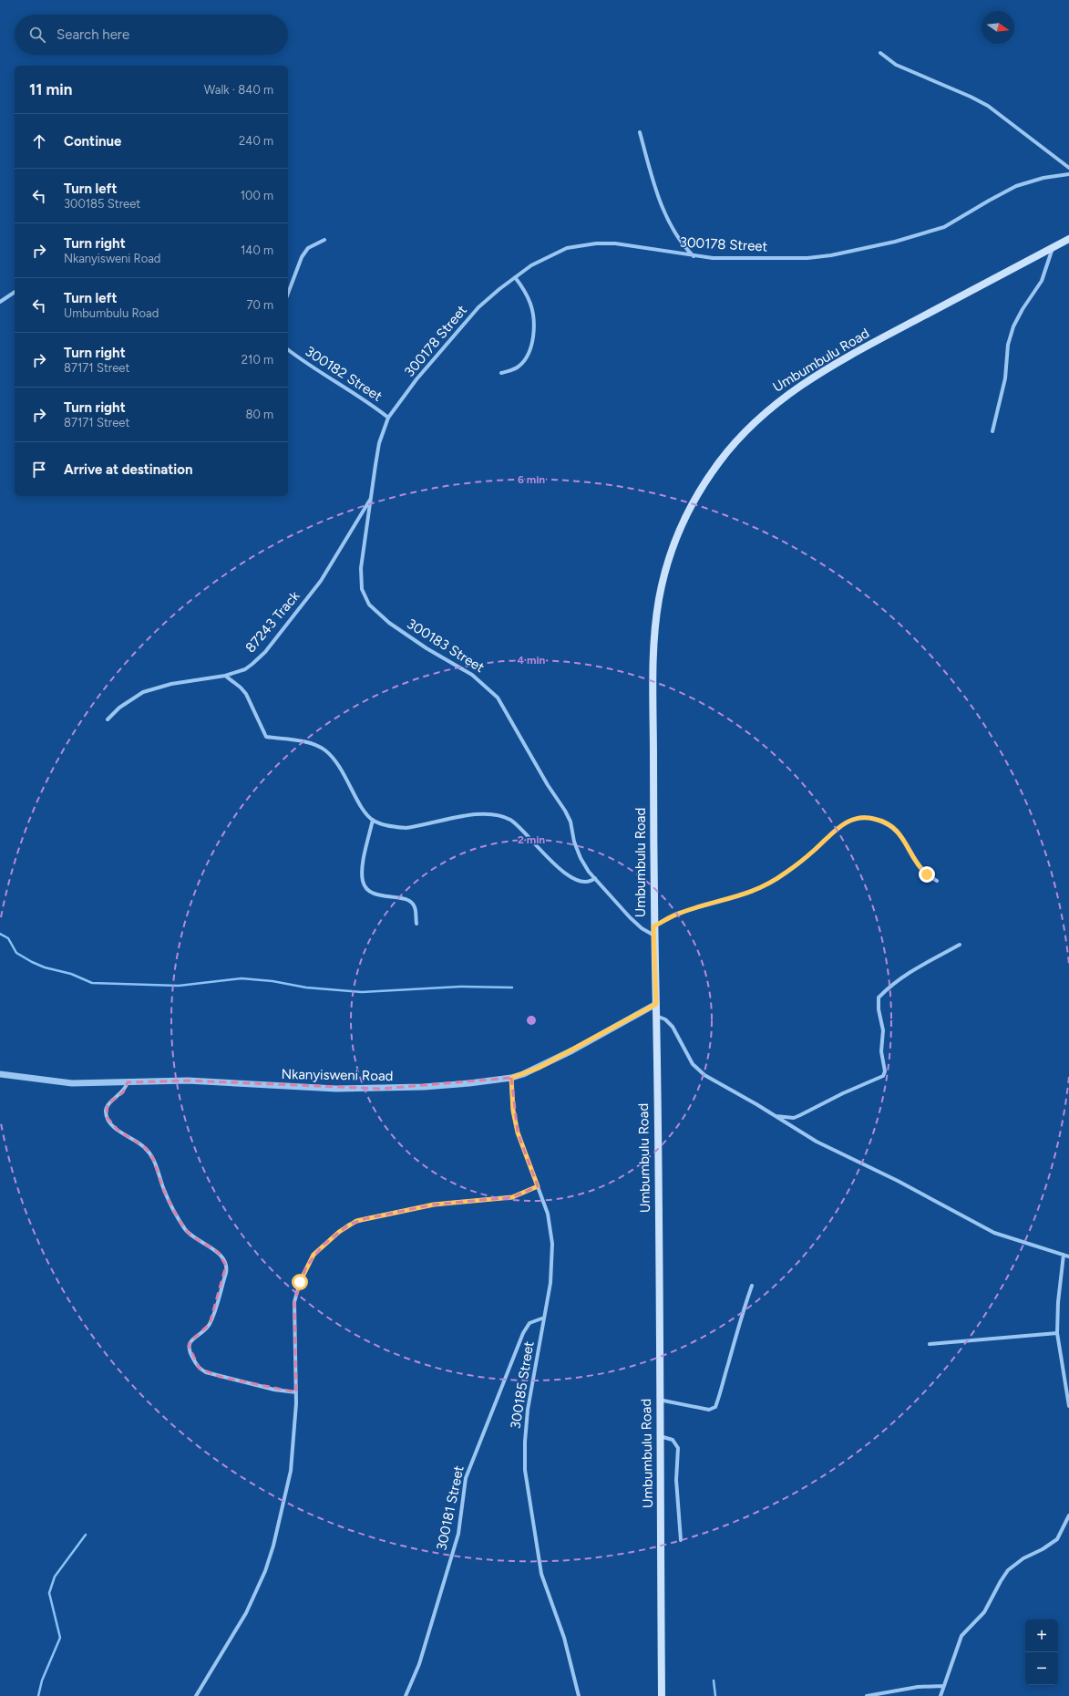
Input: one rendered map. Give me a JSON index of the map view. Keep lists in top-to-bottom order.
{
  "streets": {
    "main road": ["Umbumbulu Road"],
    "street": [
      "300178 Street",
      "300182 Street",
      "87243 Track",
      "300183 Street",
      "Nkanyisweni Road",
      "300185 Street",
      "300181 Street"
    ]
  },
  "crossings": [
    ["300178 Street", "300182 Street"],
    ["300178 Street", "300183 Street"],
    ["Umbumbulu Road", "300183 Street"],
    ["Umbumbulu Road", "Nkanyisweni Road"],
    ["300182 Street", "300183 Street"],
    ["87243 Track", "300183 Street"],
    ["Nkanyisweni Road", "300185 Street"],
    ["300185 Street", "300181 Street"]
  ],
  "north": "right",
  "page": {
    "search": "Search here",
    "heading": ["11 min", "Walk · 840 m"],
    "list": [
      ["Continue", "240 m"],
      ["Turn left", "300185 Street", "100 m"],
      ["Turn right", "Nkanyisweni Road", "140 m"],
      ["Turn left", "Umbumbulu Road", "70 m"],
      ["Turn right", "87171 Street", "210 m"],
      ["Turn right", "87171 Street", "80 m"],
      "Arrive at destination"
    ],
    "map_buttons": ["+", "−"]
  },
  "rings": ["6 min", "4 min", "2 min"]
}
